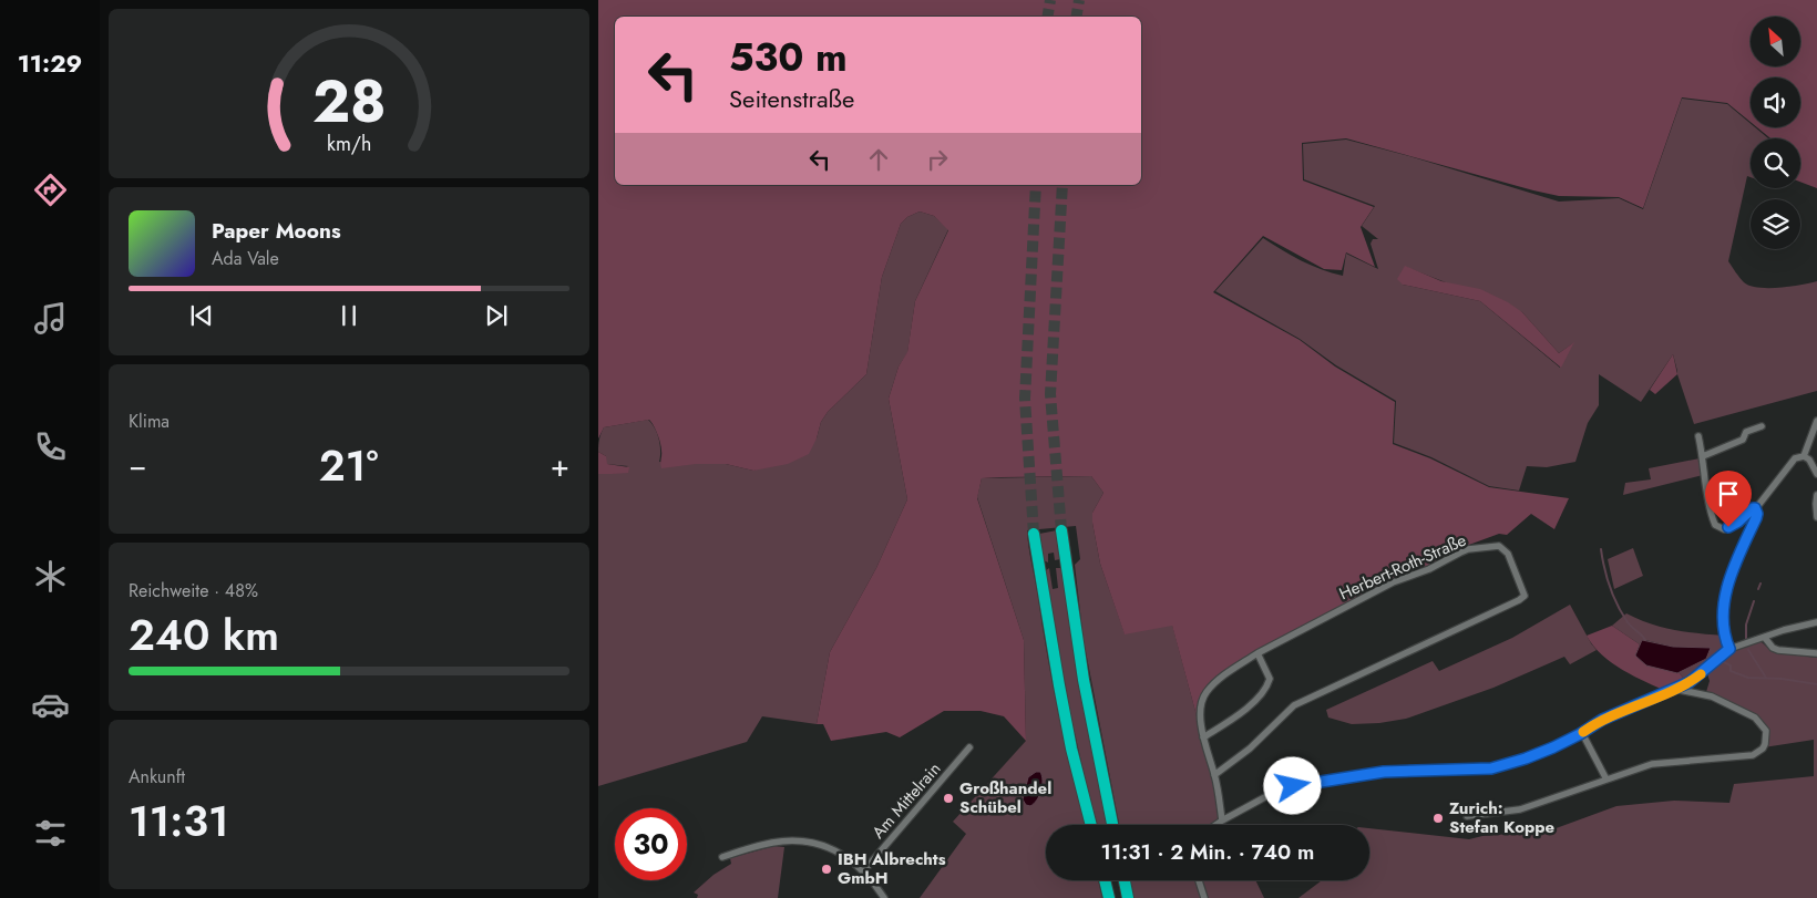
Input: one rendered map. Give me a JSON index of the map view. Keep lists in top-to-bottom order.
{
  "streets": {
    "street": ["Herbert-Roth-Straße", "Am Mittelrain"]
  },
  "places": ["Großhandel Schübel", "Zurich: Stefan Koppe", "IBH Albrechts GmbH"],
  "north": "top left",
  "page": {
    "tabs": "11:29",
    "turn": ["530 m", "Seitenstraße"],
    "song": ["Paper Moons", "Ada Vale"],
    "tile": [
      "Klima",
      ["Reichweite · 48%", "240 km"],
      ["Ankunft", "11:31"]
    ],
    "heat": ["−", "21°", "+"],
    "limit": "30",
    "trip": "11:31 · 2 Min. · 740 m",
    "gauge": ["28", "km/h"]
  }
}
